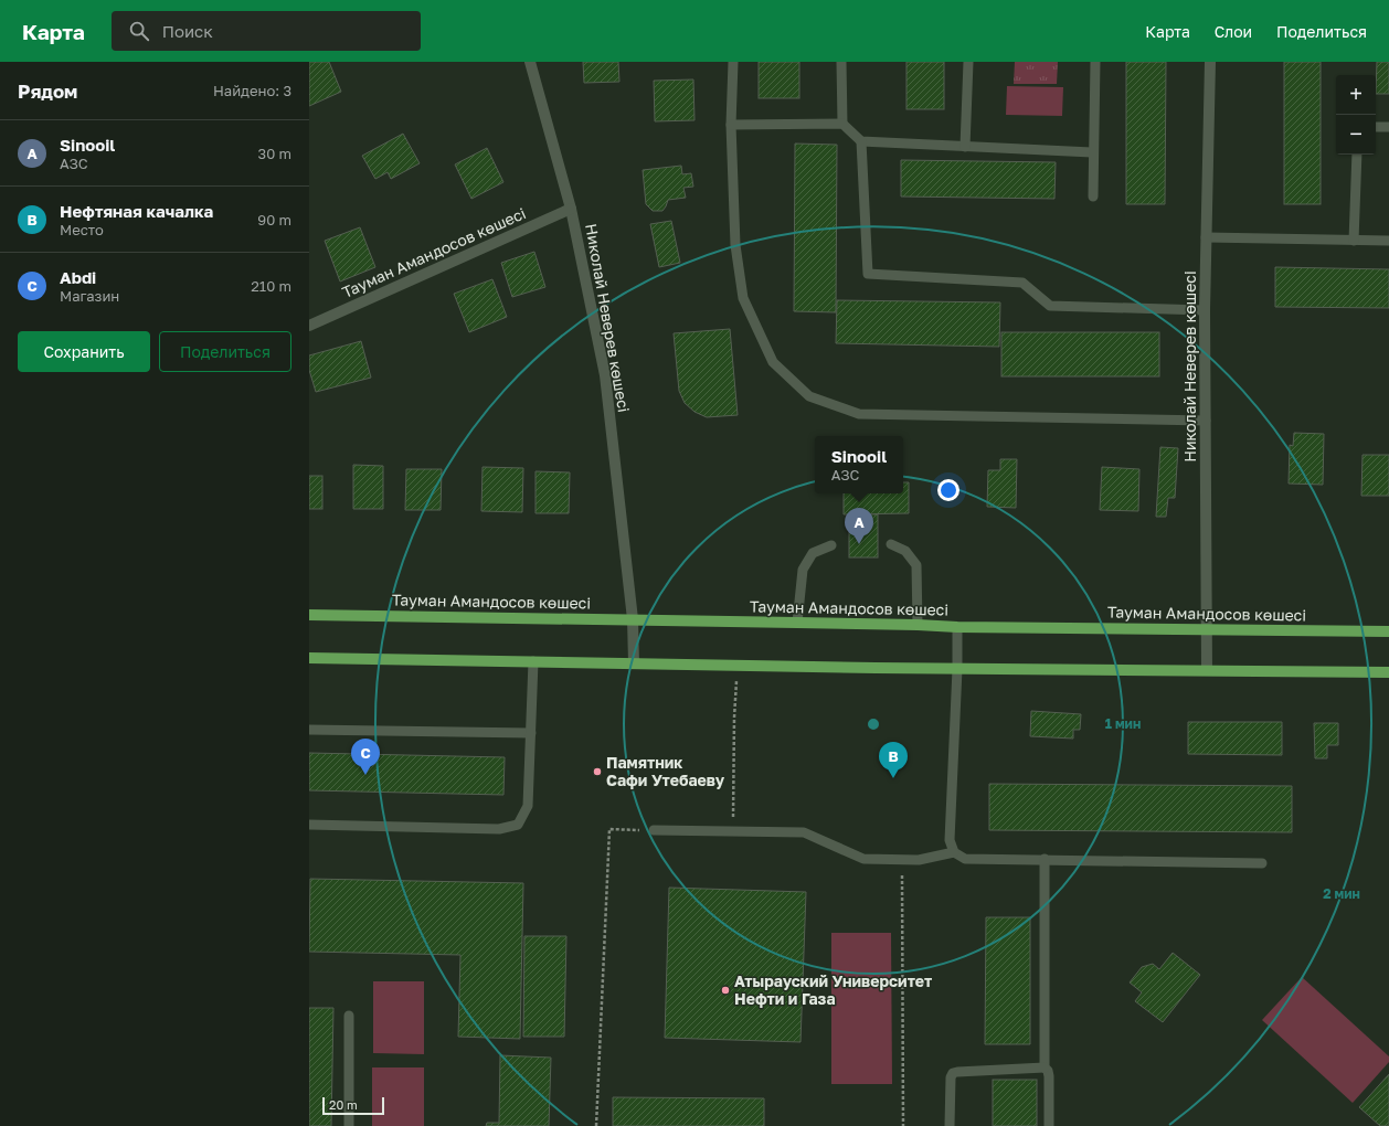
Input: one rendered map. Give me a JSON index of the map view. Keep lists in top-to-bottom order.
{
  "streets": {
    "main road": ["Тауман Амандосов көшесі"],
    "street": ["Николай Неверев көшесі"]
  },
  "crossings": [
    ["Тауман Амандосов көшесі", "Николай Неверев көшесі"]
  ],
  "places": ["Памятник Сафи Утебаеву", "Атырауский Университет Нефти и Газа"],
  "scale_bar": "20 m",
  "page": {
    "header": "Карта",
    "search": "Поиск",
    "nav": ["Карта", "Слои", "Поделиться"],
    "heading": ["Рядом", "Найдено: 3"],
    "map_buttons": ["+", "−"],
    "list": [
      {
        "mark": "A",
        "name": "Sinooil",
        "note": "АЗС",
        "value": "30 m"
      },
      {
        "mark": "B",
        "name": "Нефтяная качалка",
        "note": "Место",
        "value": "90 m"
      },
      {
        "mark": "C",
        "name": "Abdi",
        "note": "Магазин",
        "value": "210 m"
      }
    ],
    "buttons": ["Сохранить", "Поделиться"],
    "popup": ["Sinooil", "АЗС"],
    "pins": ["A", "C", "B"],
    "scale": "20 m"
  },
  "rings": ["1 мин", "2 мин"]
}
